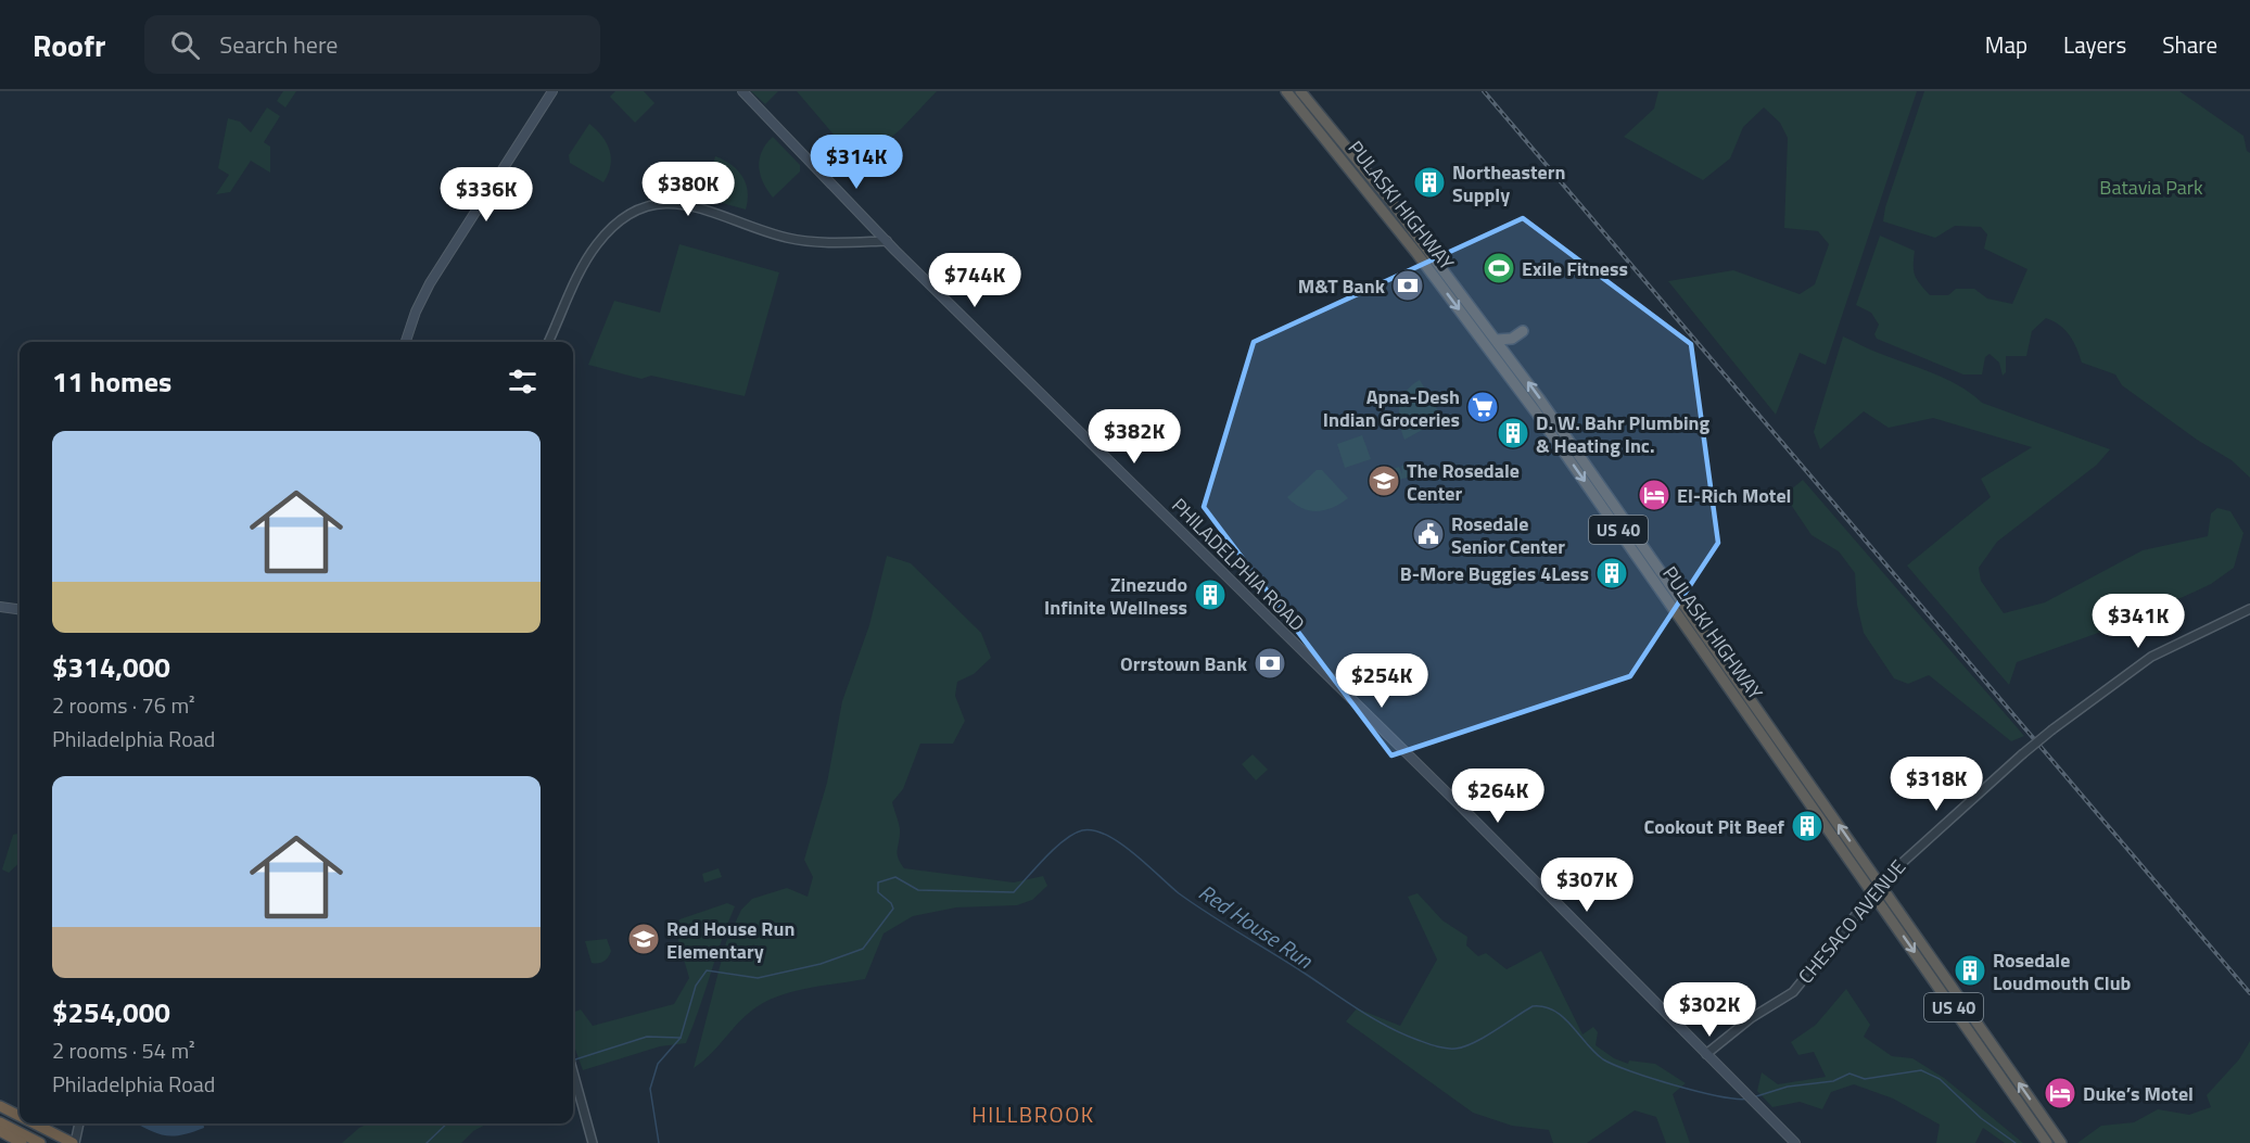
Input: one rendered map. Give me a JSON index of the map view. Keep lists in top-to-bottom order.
{
  "streets": {
    "highway": ["PULASKI HIGHWAY", "US 40"],
    "main road": ["PHILADELPHIA ROAD"],
    "street": ["CHESACO AVENUE"]
  },
  "crossings": [
    ["PULASKI HIGHWAY", "CHESACO AVENUE"],
    ["PHILADELPHIA ROAD", "CHESACO AVENUE"]
  ],
  "districts": ["HILLBROOK"],
  "water": ["Red House Run"],
  "parks": ["Batavia Park"],
  "places": {
    "building": [
      "Northeastern Supply",
      "D. W. Bahr Plumbing & Heating Inc.",
      "B-More Buggies 4Less",
      "Zinezudo Infinite Wellness",
      "Cookout Pit Beef",
      "Rosedale Loudmouth Club"
    ],
    "sports": ["Exile Fitness"],
    "bank": ["M&T Bank", "Orrstown Bank"],
    "supermarket": ["Apna-Desh Indian Groceries"],
    "school or university": ["The Rosedale Center", "Red House Run Elementary"],
    "hotel": ["El-Rich Motel", "Duke’s Motel"],
    "public building": ["Rosedale Senior Center"]
  },
  "page": {
    "header": "Roofr",
    "search": "Search here",
    "nav": ["Map", "Layers", "Share"],
    "price": [
      "$314K",
      "$380K",
      "$336K",
      "$744K",
      "$382K",
      "$341K",
      "$254K",
      "$318K",
      "$264K",
      "$307K",
      "$302K"
    ],
    "heading": "11 homes",
    "list": [
      {
        "name": "$314,000",
        "note": "2 rooms · 76 m² · Philadelphia Road"
      },
      {
        "name": "$254,000",
        "note": "2 rooms · 54 m² · Philadelphia Road"
      }
    ]
  }
}
